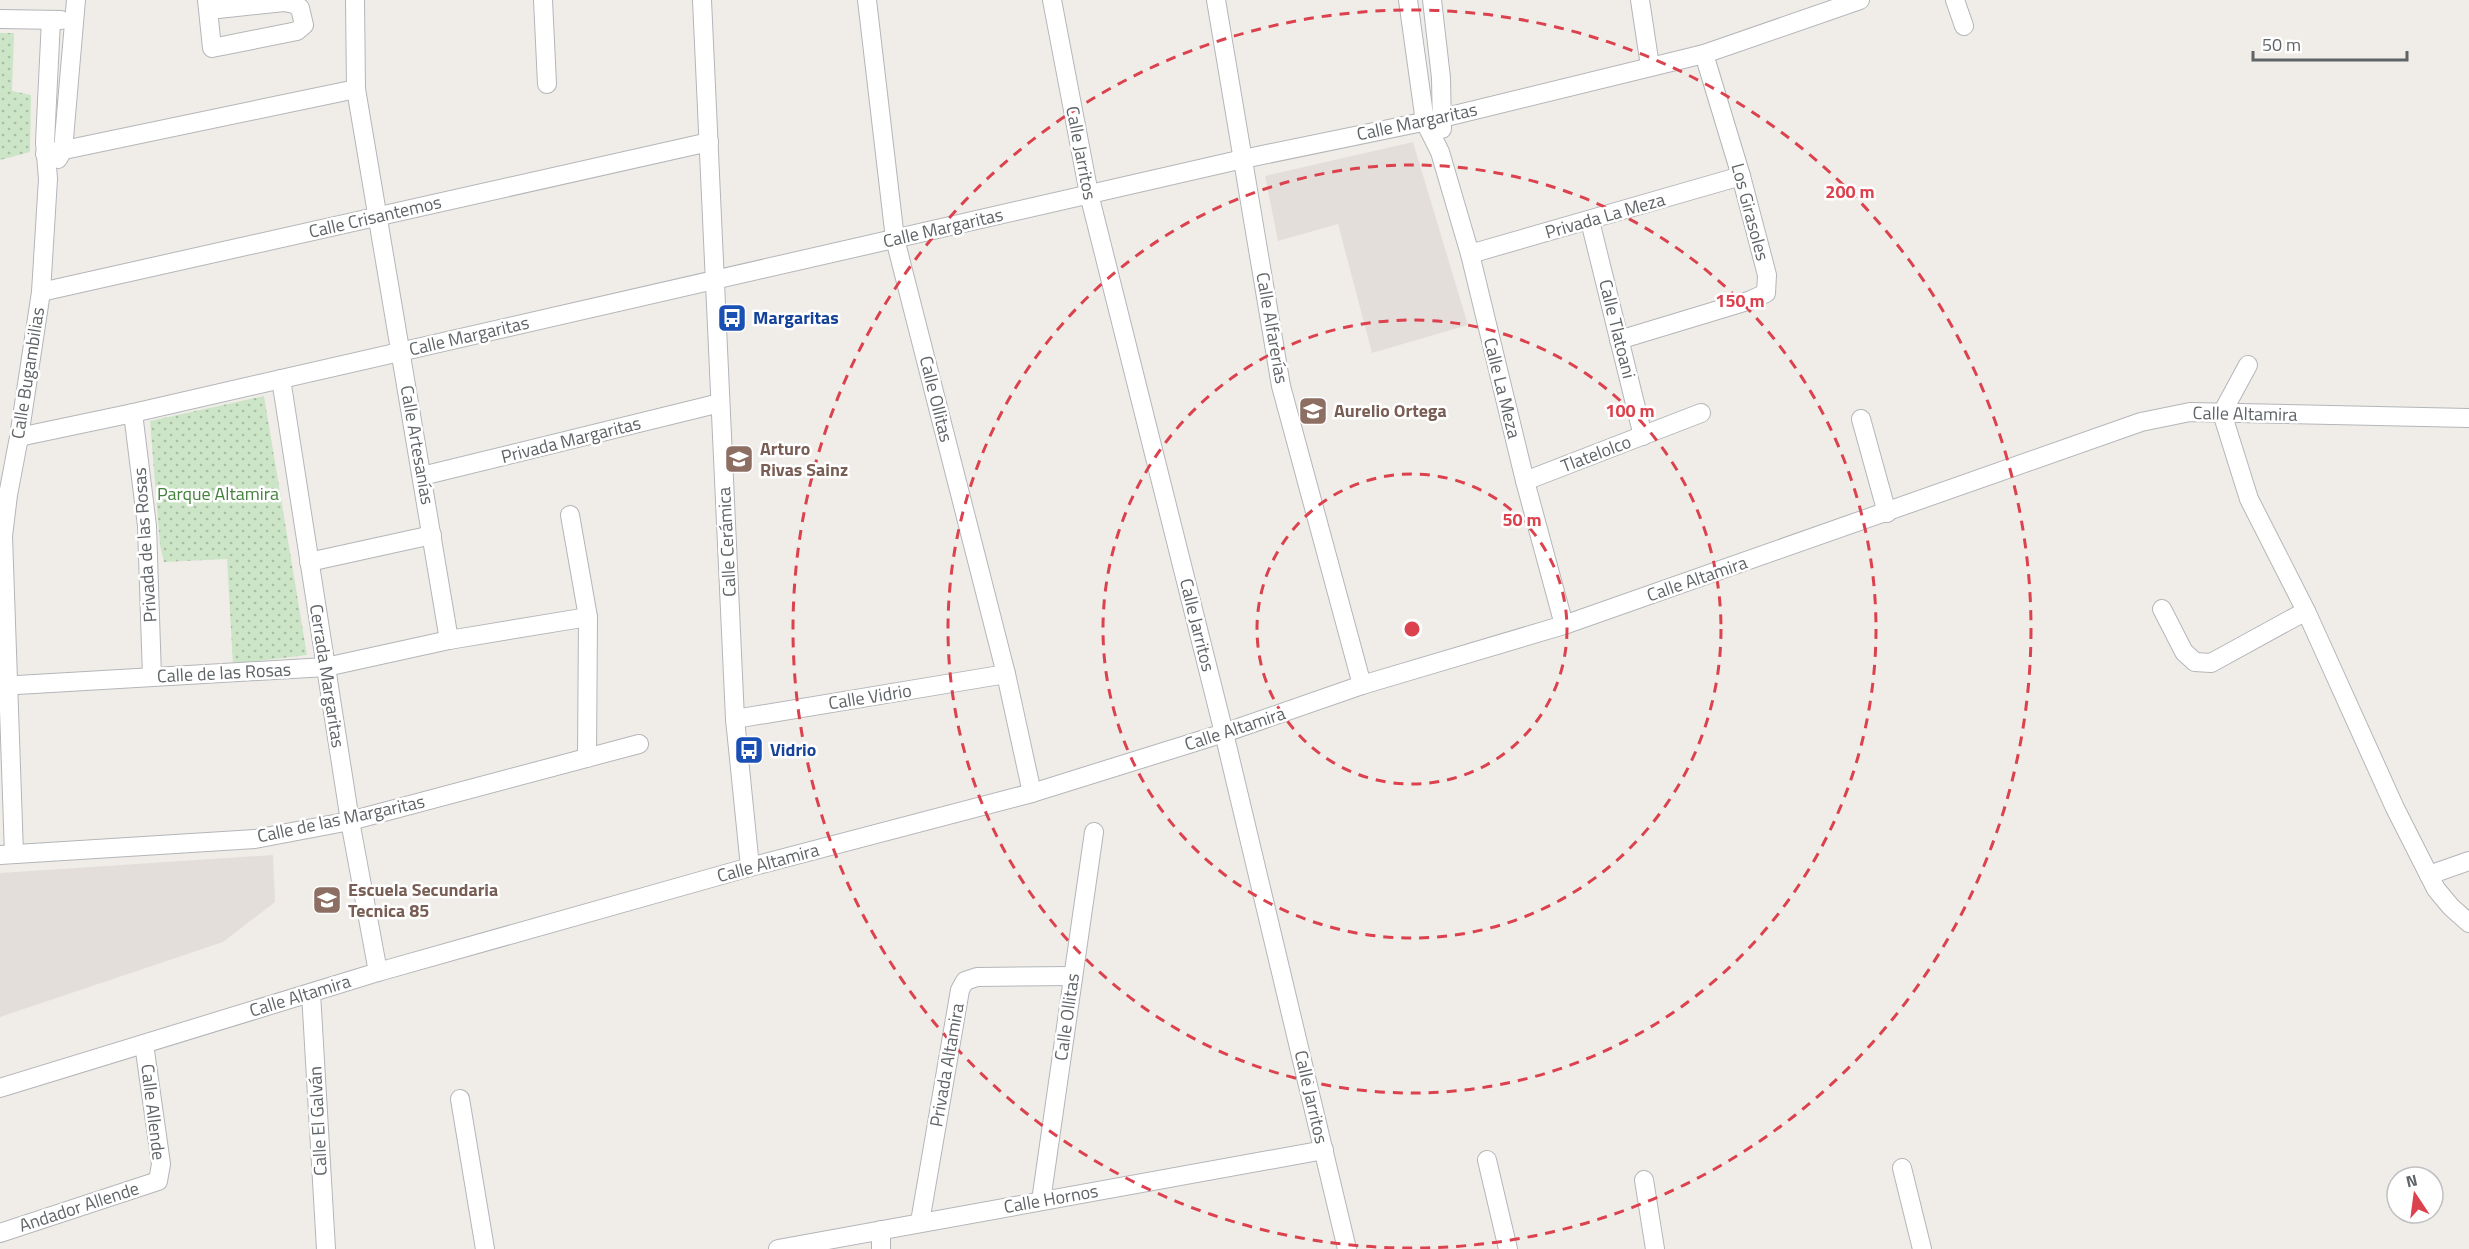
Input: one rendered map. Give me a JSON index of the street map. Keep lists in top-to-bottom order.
{
  "streets": {
    "street": [
      "Calle Margaritas",
      "Calle Jarritos",
      "Los Girasoles",
      "Privada La Meza",
      "Calle Crisantemos",
      "Calle Alfarerías",
      "Calle Tlatoani",
      "Calle Bugambilias",
      "Calle La Meza",
      "Calle Ollitas",
      "Calle Altamira",
      "Privada Margaritas",
      "Calle Artesanías",
      "Tlatelolco",
      "Calle Cerámica",
      "Privada de las Rosas",
      "Calle de las Rosas",
      "Cerrada Margaritas",
      "Calle Vidrio",
      "Calle de las Margaritas",
      "Privada Altamira",
      "Calle Allende",
      "Calle El Galván",
      "Calle Hornos",
      "Andador Allende"
    ]
  },
  "crossings": [
    ["Calle Margaritas", "Calle Jarritos"],
    ["Calle Margaritas", "Los Girasoles"],
    ["Calle Margaritas", "Calle Alfarerías"],
    ["Calle Margaritas", "Calle Bugambilias"],
    ["Calle Margaritas", "Calle La Meza"],
    ["Calle Margaritas", "Calle Ollitas"],
    ["Calle Margaritas", "Calle Artesanías"],
    ["Calle Margaritas", "Calle Cerámica"],
    ["Calle Margaritas", "Privada de las Rosas"],
    ["Calle Margaritas", "Cerrada Margaritas"],
    ["Calle Jarritos", "Calle Altamira"],
    ["Calle Jarritos", "Calle Hornos"],
    ["Los Girasoles", "Privada La Meza"],
    ["Los Girasoles", "Calle Tlatoani"],
    ["Privada La Meza", "Calle Tlatoani"],
    ["Privada La Meza", "Calle La Meza"],
    ["Calle Crisantemos", "Calle Bugambilias"],
    ["Calle Crisantemos", "Calle Artesanías"],
    ["Calle Crisantemos", "Calle Cerámica"],
    ["Calle Alfarerías", "Calle Altamira"],
    ["Calle Tlatoani", "Tlatelolco"],
    ["Calle Bugambilias", "Calle de las Rosas"],
    ["Calle Bugambilias", "Calle de las Margaritas"],
    ["Calle La Meza", "Calle Altamira"],
    ["Calle La Meza", "Tlatelolco"],
    ["Calle Ollitas", "Calle Altamira"],
    ["Calle Ollitas", "Calle Vidrio"],
    ["Calle Ollitas", "Privada Altamira"],
    ["Calle Ollitas", "Calle Hornos"],
    ["Calle Altamira", "Calle Cerámica"],
    ["Calle Altamira", "Cerrada Margaritas"],
    ["Calle Altamira", "Calle Allende"],
    ["Calle Altamira", "Calle El Galván"],
    ["Privada Margaritas", "Calle Artesanías"],
    ["Privada Margaritas", "Calle Cerámica"],
    ["Calle Artesanías", "Calle de las Rosas"],
    ["Calle Cerámica", "Calle Vidrio"],
    ["Privada de las Rosas", "Calle de las Rosas"],
    ["Calle de las Rosas", "Cerrada Margaritas"],
    ["Cerrada Margaritas", "Calle de las Margaritas"],
    ["Privada Altamira", "Calle Hornos"],
    ["Calle Allende", "Andador Allende"]
  ],
  "parks": ["Parque Altamira"],
  "places": {
    "bus stop": ["Margaritas", "Vidrio"],
    "school or university": ["Aurelio Ortega", "Arturo Rivas Sainz", "Escuela Secundaria Tecnica 85"]
  },
  "scale_bar": "50 m",
  "north": "top",
  "rings": [
    "200 m",
    "150 m",
    "100 m",
    "50 m"
  ]
}
